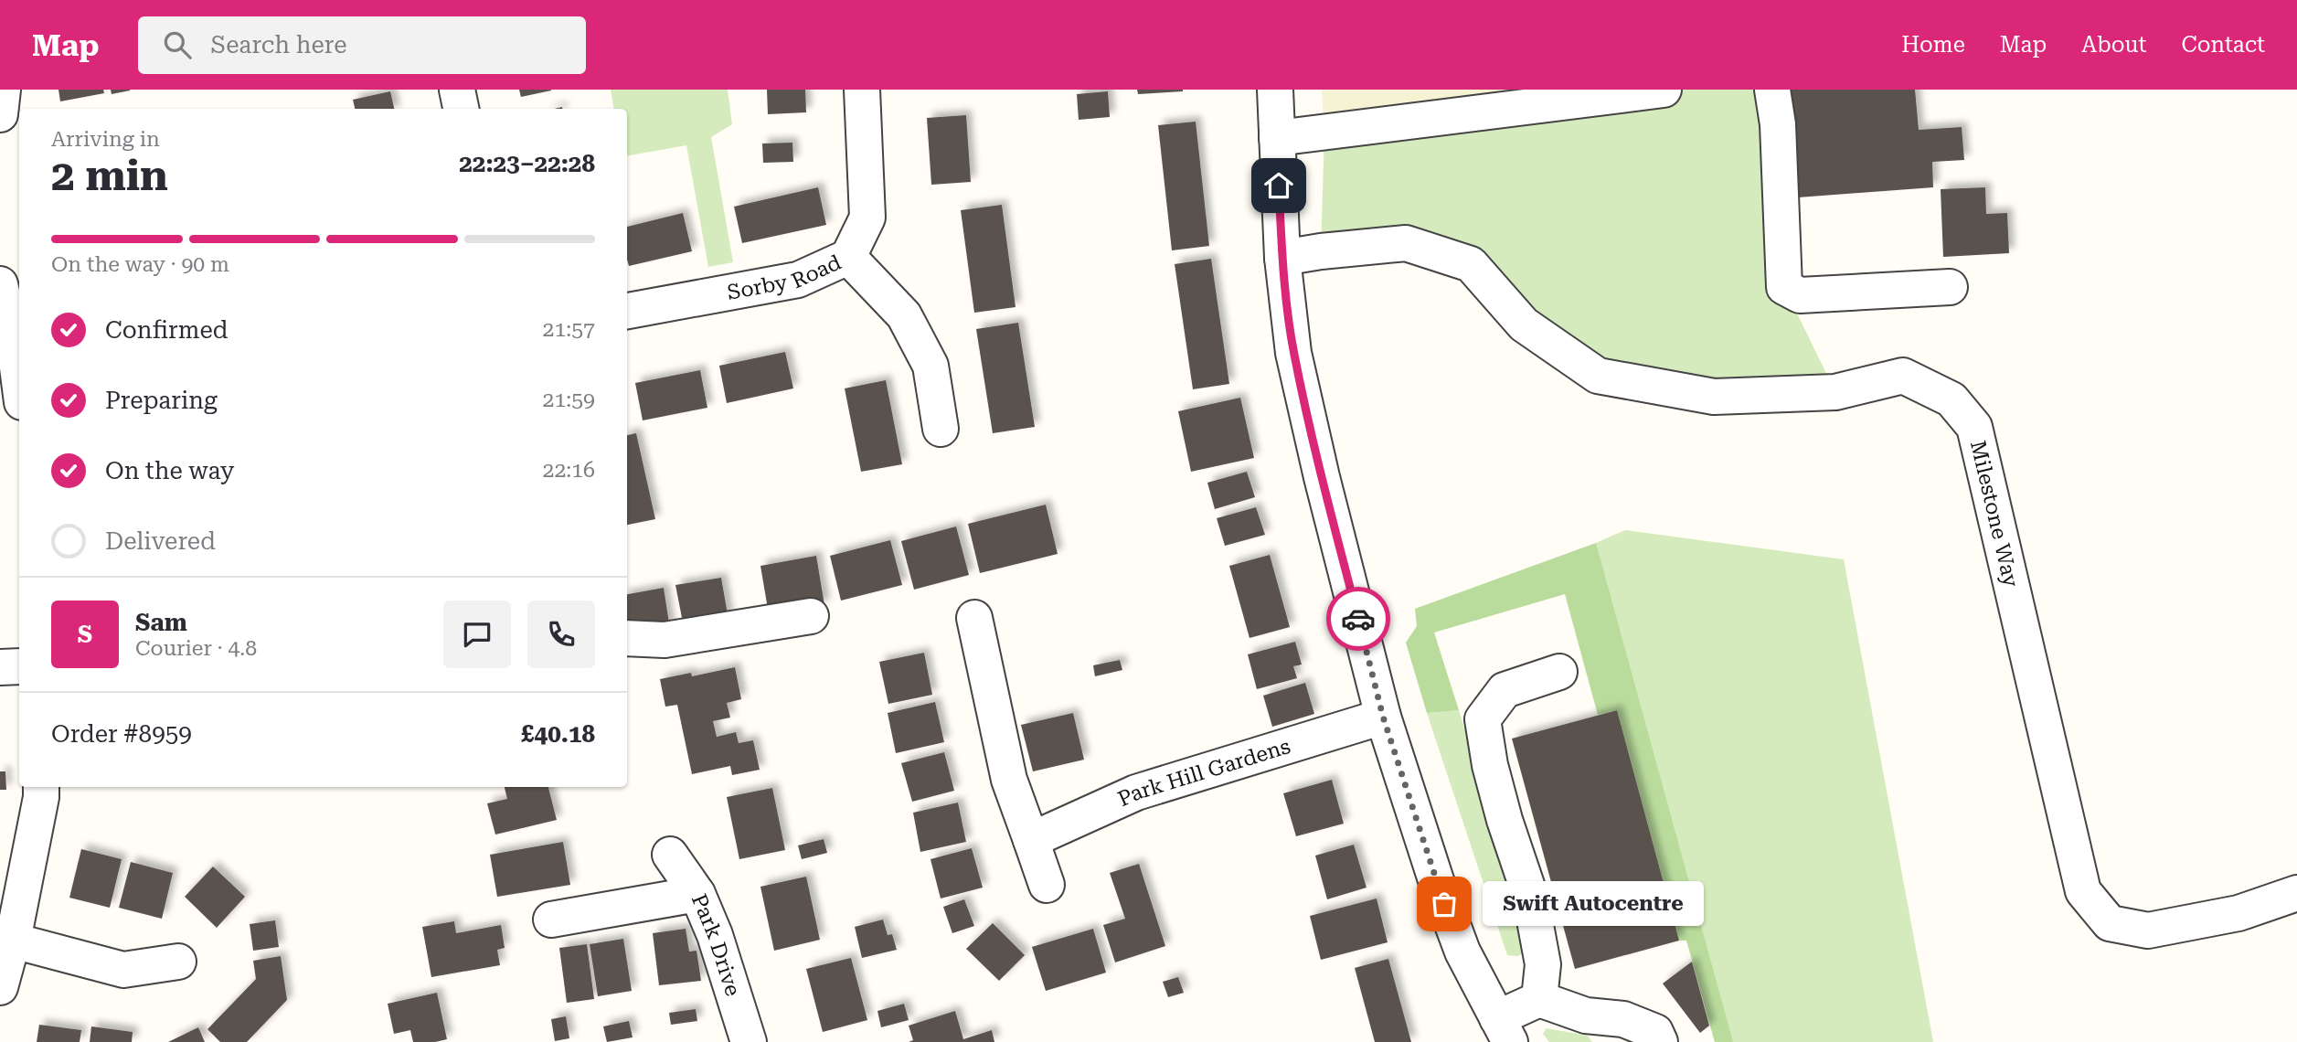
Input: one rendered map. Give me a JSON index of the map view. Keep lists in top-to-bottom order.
{
  "streets": {
    "street": [
      "Sorby Road",
      "Milestone Way",
      "Park Hill Gardens",
      "Park Drive"
    ]
  },
  "places": ["Swift Autocentre"],
  "page": {
    "header": "Map",
    "search": "Search here",
    "nav": [
      "Home",
      "Map",
      "About",
      "Contact"
    ],
    "heading": ["2 min", "Arriving in", "22:23–22:28"],
    "panel": [
      "Sam",
      "Courier · 4.8",
      "Order #8959",
      "£40.18"
    ],
    "bar": "On the way · 90 m",
    "list": [
      ["Confirmed", "21:57"],
      ["Preparing", "21:59"],
      ["On the way", "22:16"],
      "Delivered"
    ],
    "round": "S",
    "bubble": "Swift Autocentre"
  }
}
